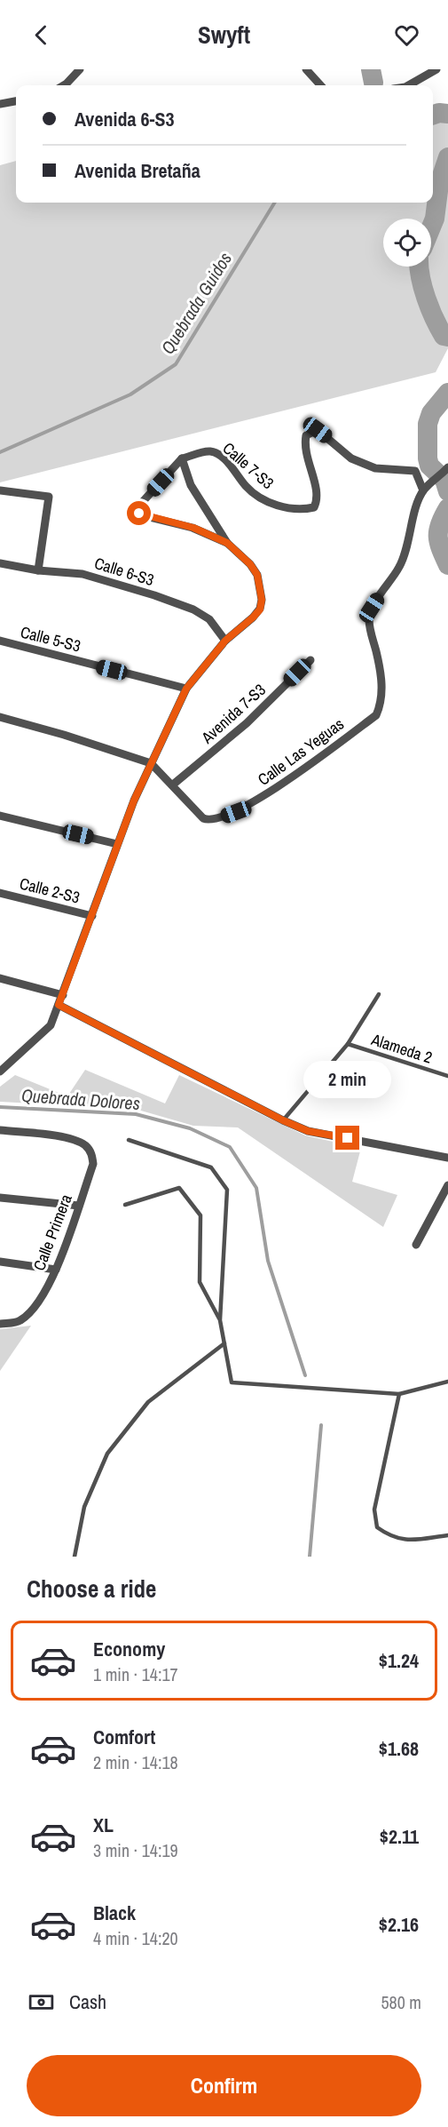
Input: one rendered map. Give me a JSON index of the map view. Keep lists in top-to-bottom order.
{
  "streets": {
    "street": [
      "Calle 7-S3",
      "Calle 6-S3",
      "Calle 5-S3",
      "Avenida 7-S3",
      "Calle Las Yeguas",
      "Calle 2-S3",
      "Calle Primera"
    ],
    "lane": ["Alameda 2"]
  },
  "crossings": [
    ["Calle 7-S3", "Calle Las Yeguas"],
    ["Avenida 7-S3", "Calle Las Yeguas"]
  ],
  "water": ["Quebrada Guidos", "Quebrada Dolores"],
  "page": {
    "header": "Swyft",
    "banner": ["Avenida 6-S3", "Avenida Bretaña"],
    "bubble": "2 min",
    "heading": "Choose a ride",
    "list": [
      {
        "name": "Economy",
        "note": "1 min · 14:17",
        "value": "$1.24"
      },
      {
        "name": "Comfort",
        "note": "2 min · 14:18",
        "value": "$1.68"
      },
      {
        "name": "XL",
        "note": "3 min · 14:19",
        "value": "$2.11"
      },
      {
        "name": "Black",
        "note": "4 min · 14:20",
        "value": "$2.16"
      }
    ],
    "pay": ["Cash", "580 m"],
    "buttons": "Confirm"
  }
}
